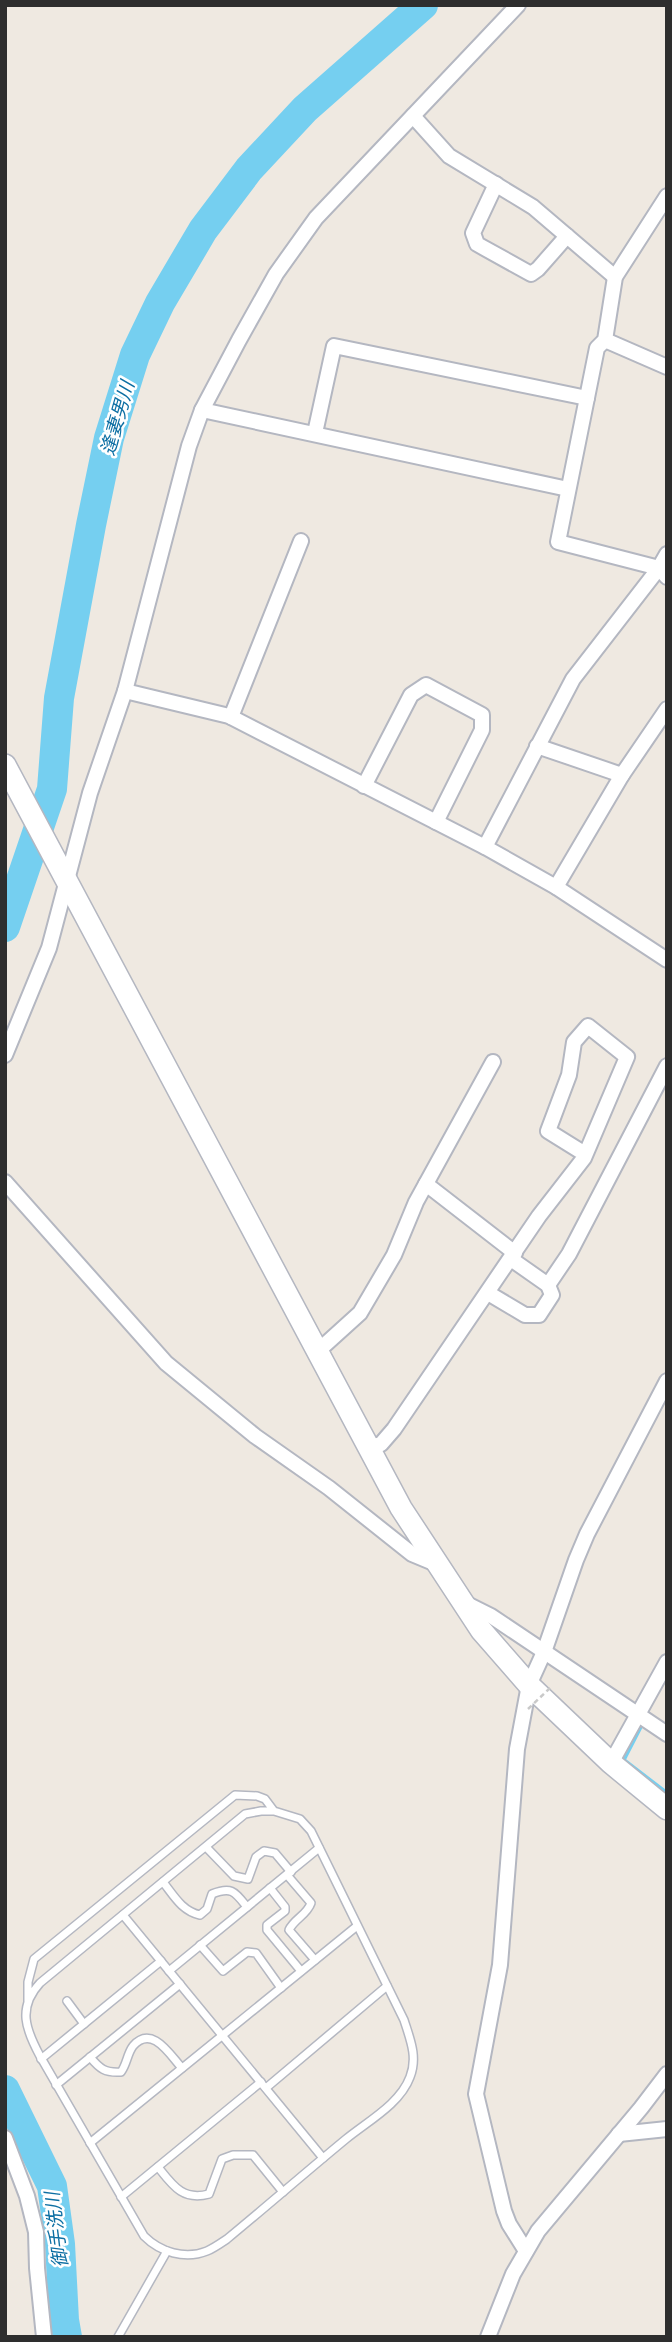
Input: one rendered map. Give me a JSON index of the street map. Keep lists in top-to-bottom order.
{
  "water": ["逢妻男川", "御手洗川"]
}
